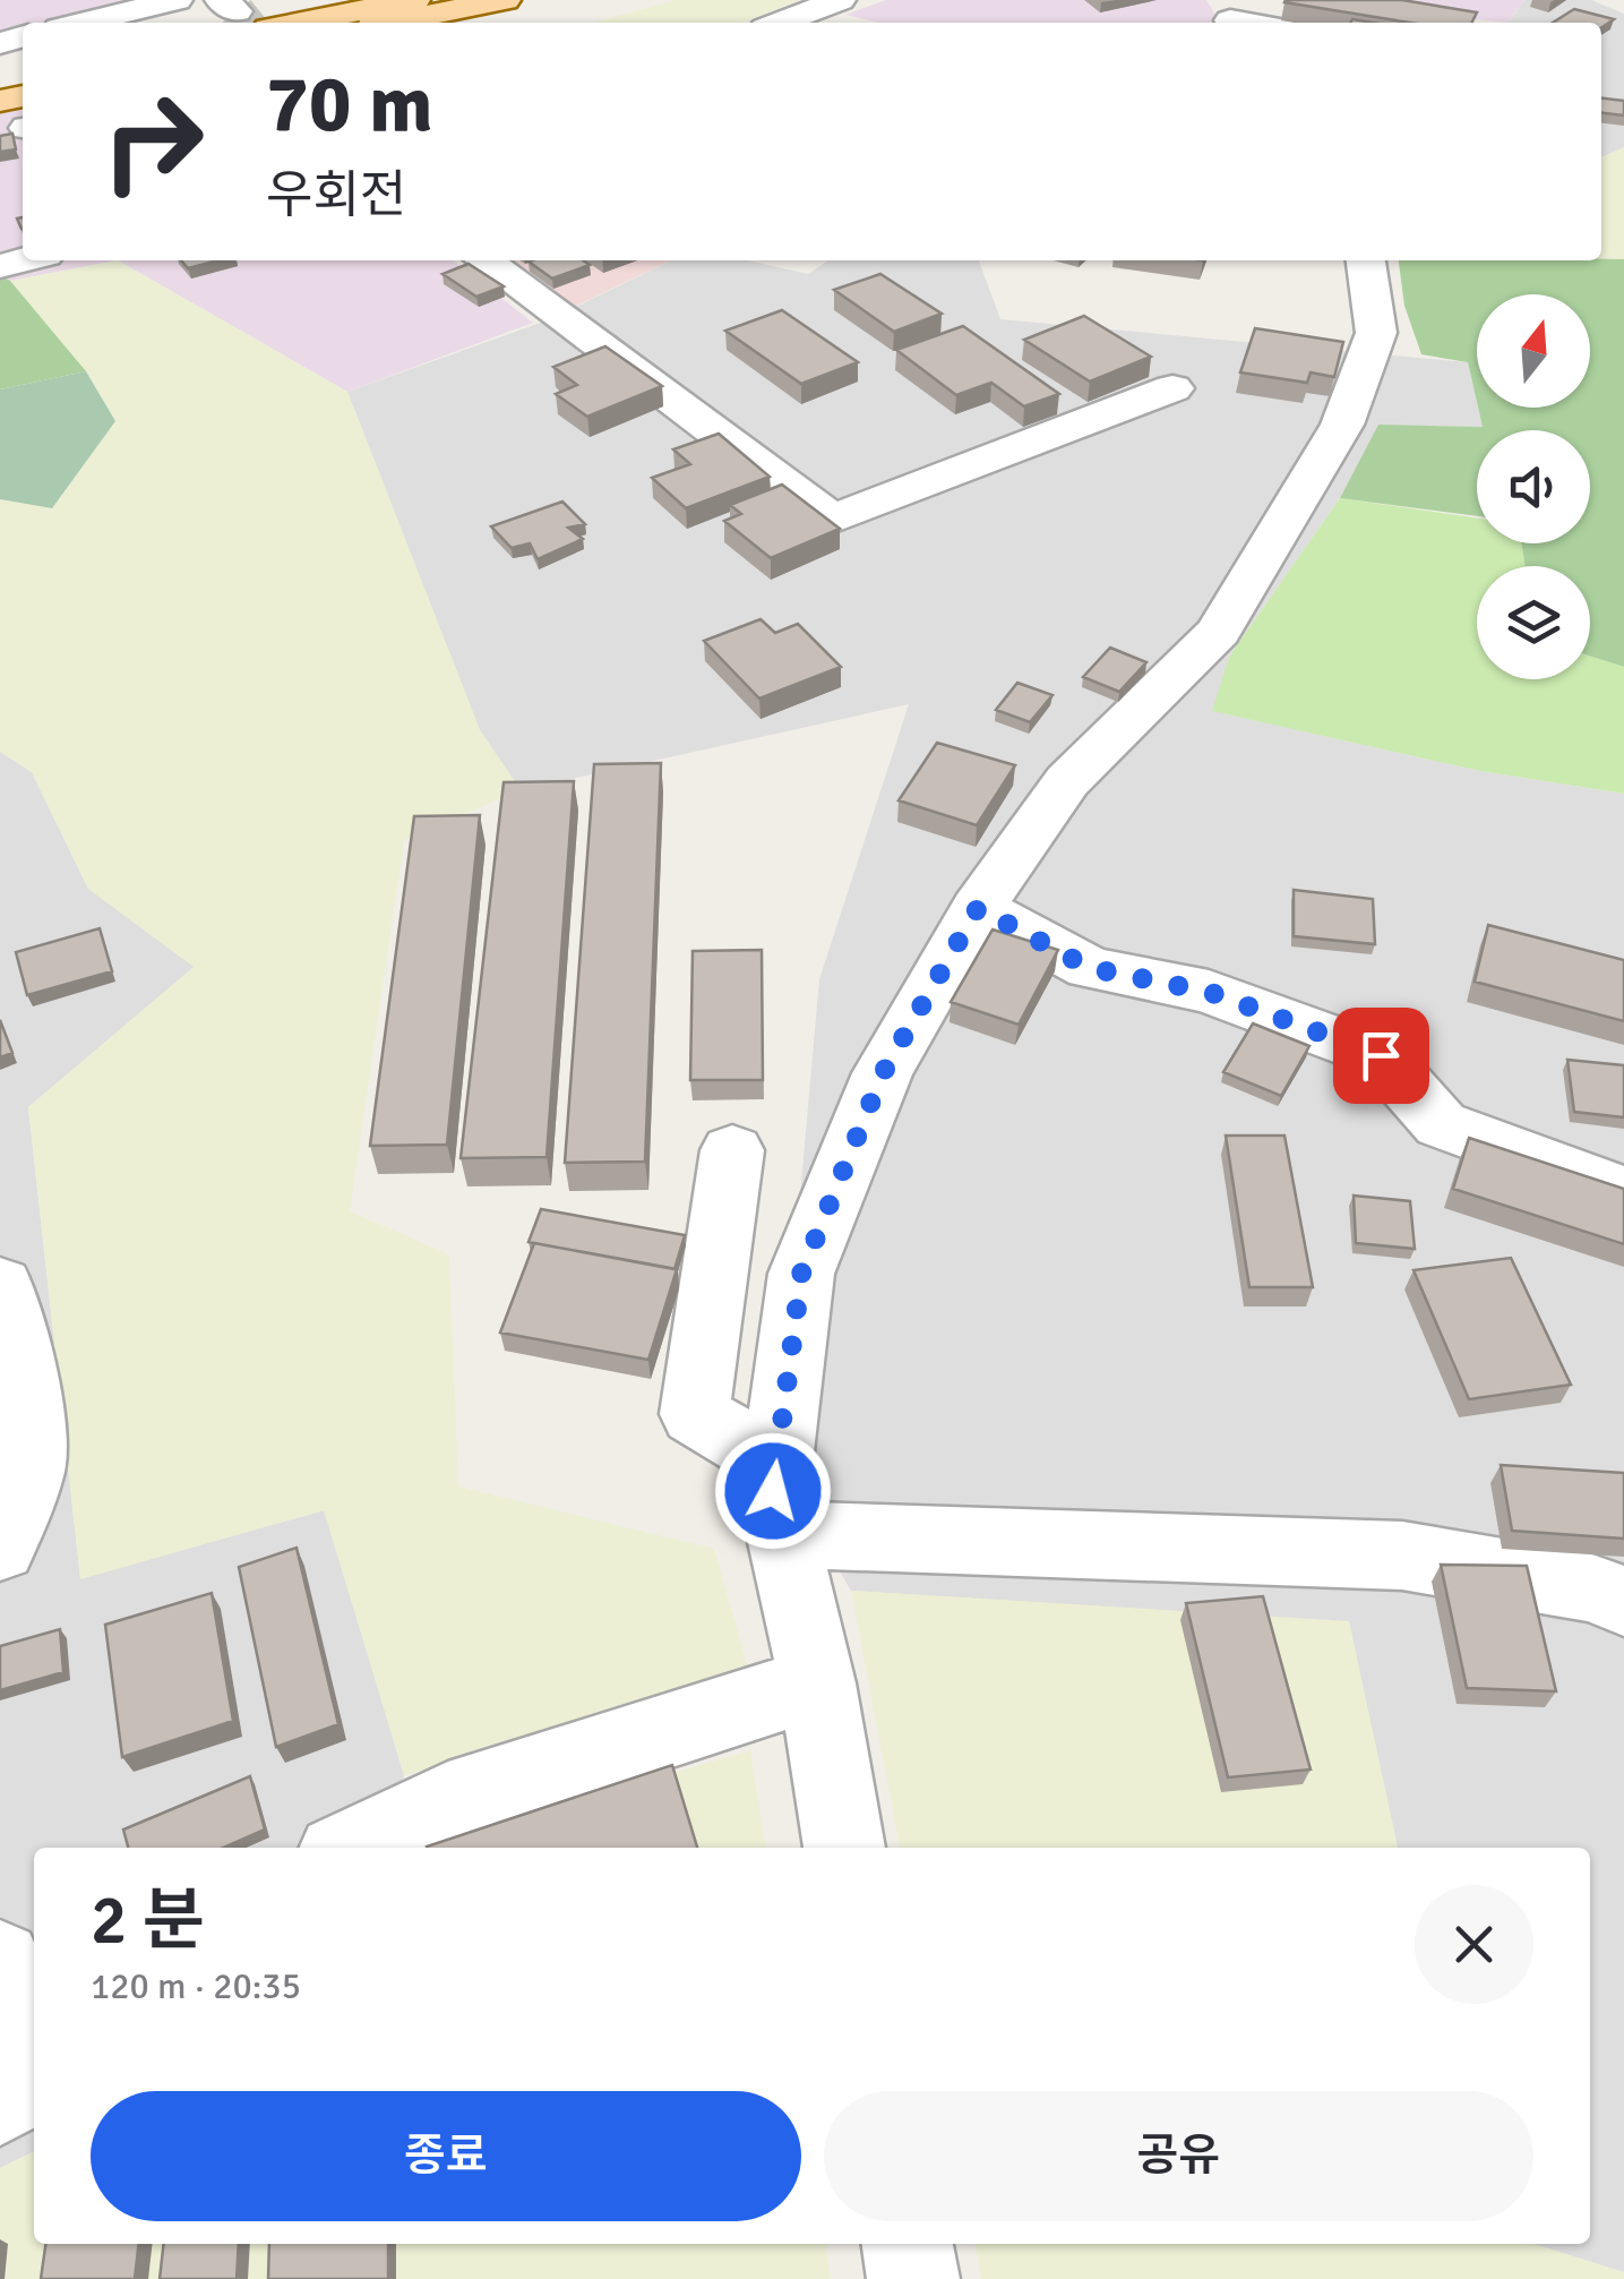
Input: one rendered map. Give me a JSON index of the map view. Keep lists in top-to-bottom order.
{
  "north": "top",
  "page": {
    "turn": ["70 m", "우회전"],
    "heading": ["2 분", "120 m · 20:35"],
    "buttons": ["종료", "공유"]
  }
}
